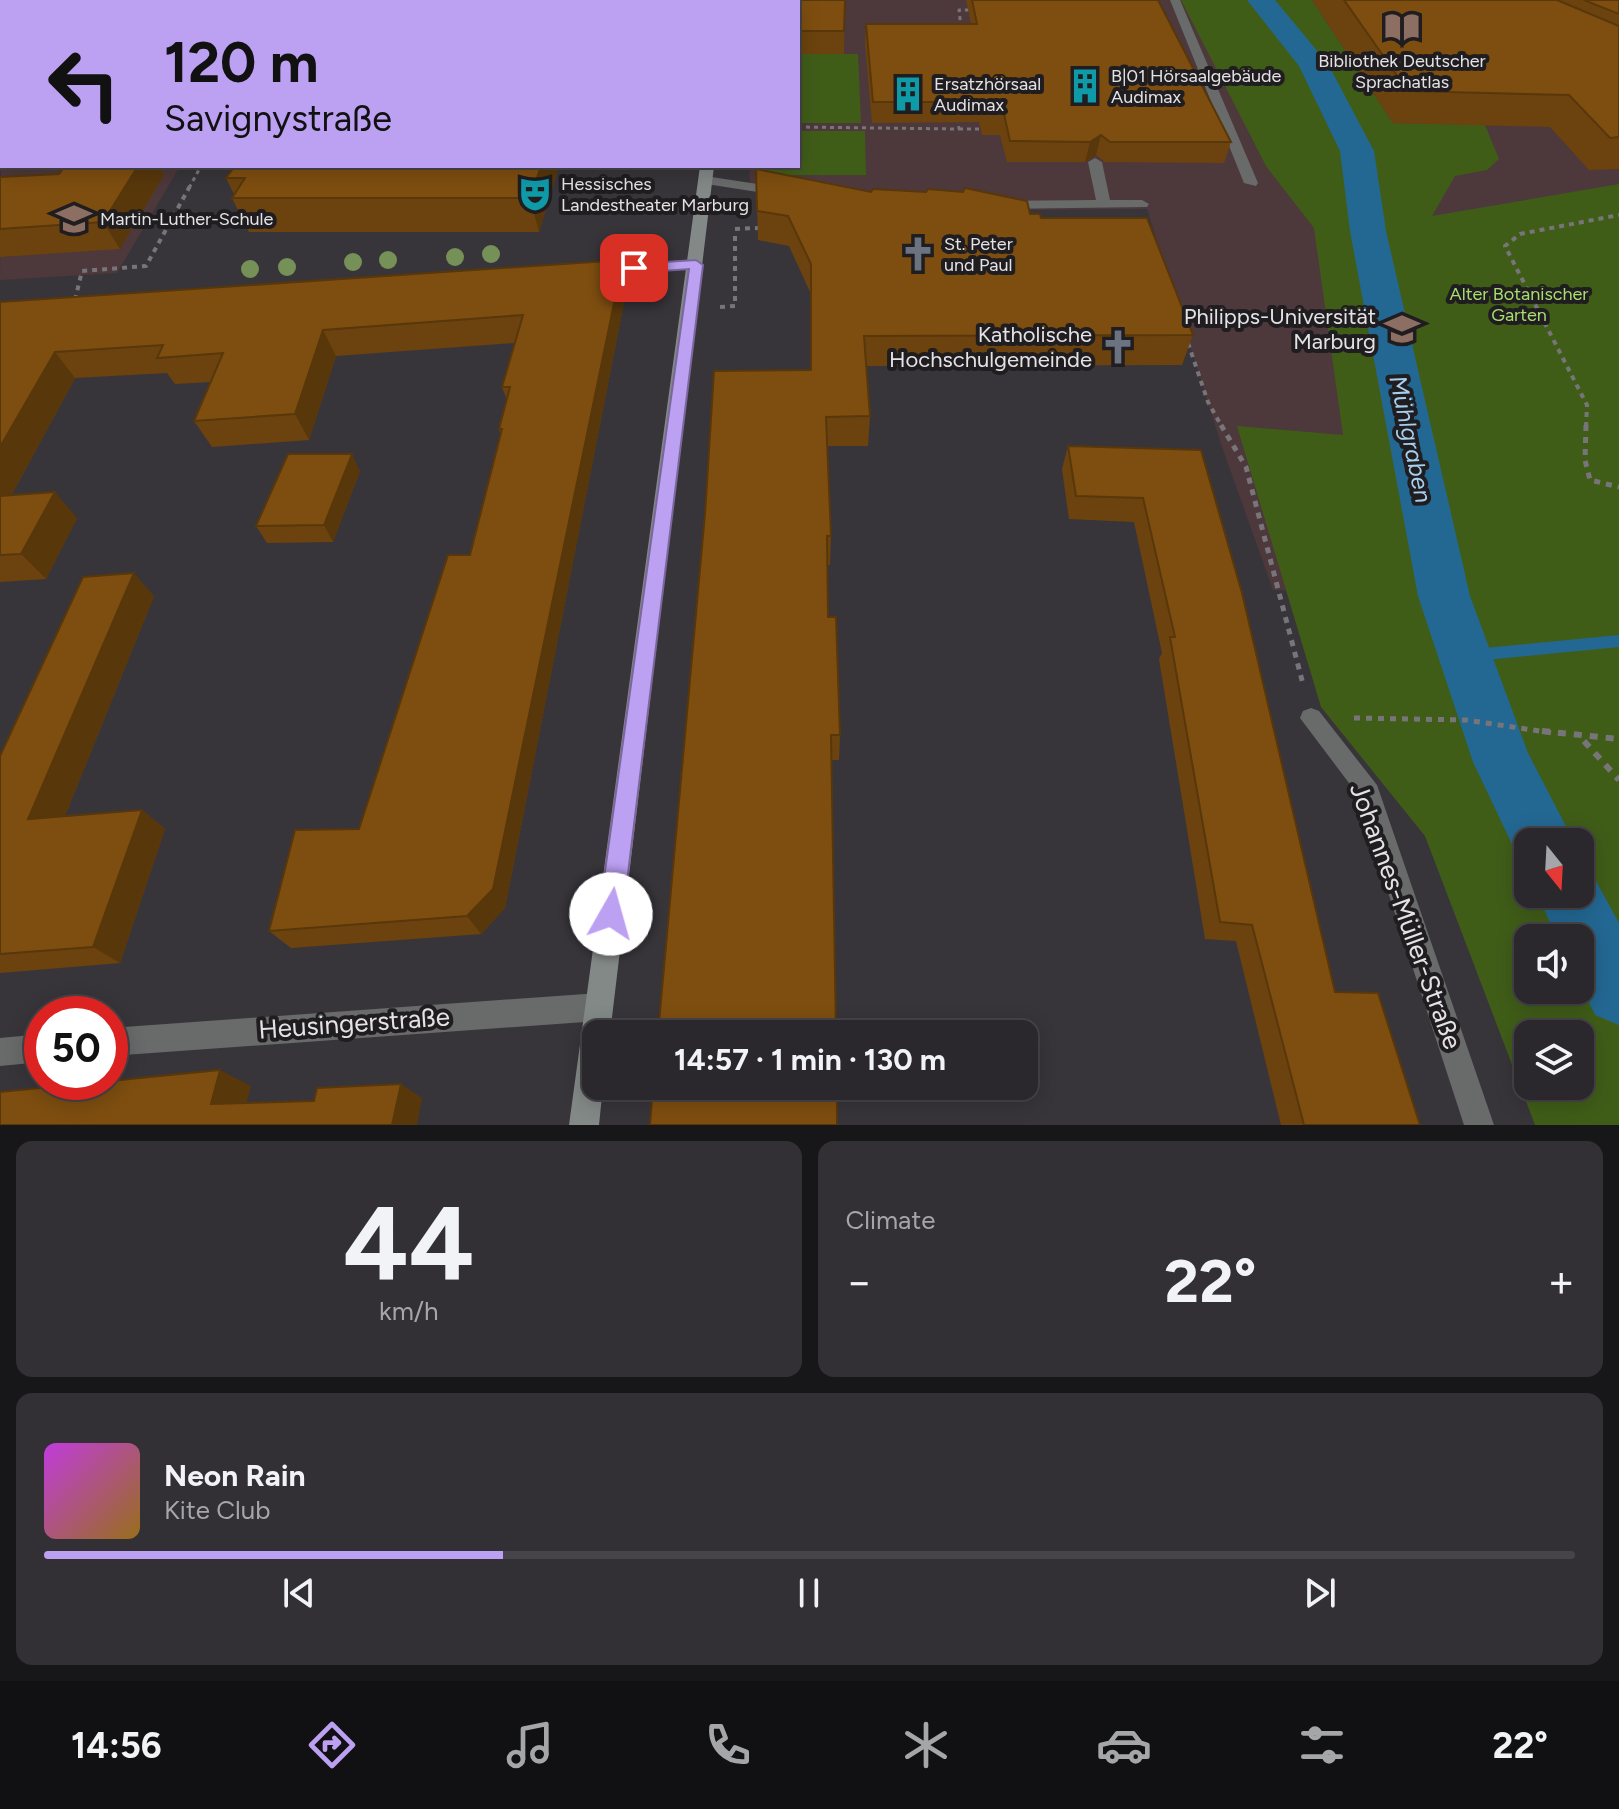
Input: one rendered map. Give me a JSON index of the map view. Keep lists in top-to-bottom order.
{
  "streets": {
    "street": ["Johannes-Müller-Straße", "Heusingerstraße"]
  },
  "water": ["Mühlgraben"],
  "parks": ["Alter Botanischer Garten"],
  "places": {
    "library": ["Bibliothek Deutscher Sprachatlas"],
    "building": ["B|01 Hörsaalgebäude Audimax", "Ersatzhörsaal Audimax"],
    "theatre": ["Hessisches Landestheater Marburg"],
    "school or university": ["Martin-Luther-Schule", "Philipps-Universität Marburg"],
    "church": ["St. Peter und Paul", "Katholische Hochschulgemeinde"]
  },
  "north": "bottom",
  "page": {
    "turn": ["120 m", "Savignystraße"],
    "limit": "50",
    "trip": "14:57 · 1 min · 130 m",
    "tile": [
      ["44", "km/h"],
      "Climate"
    ],
    "heat": ["−", "22°", "+"],
    "song": ["Neon Rain", "Kite Club"],
    "tabs": ["14:56", "22°"]
  }
}
